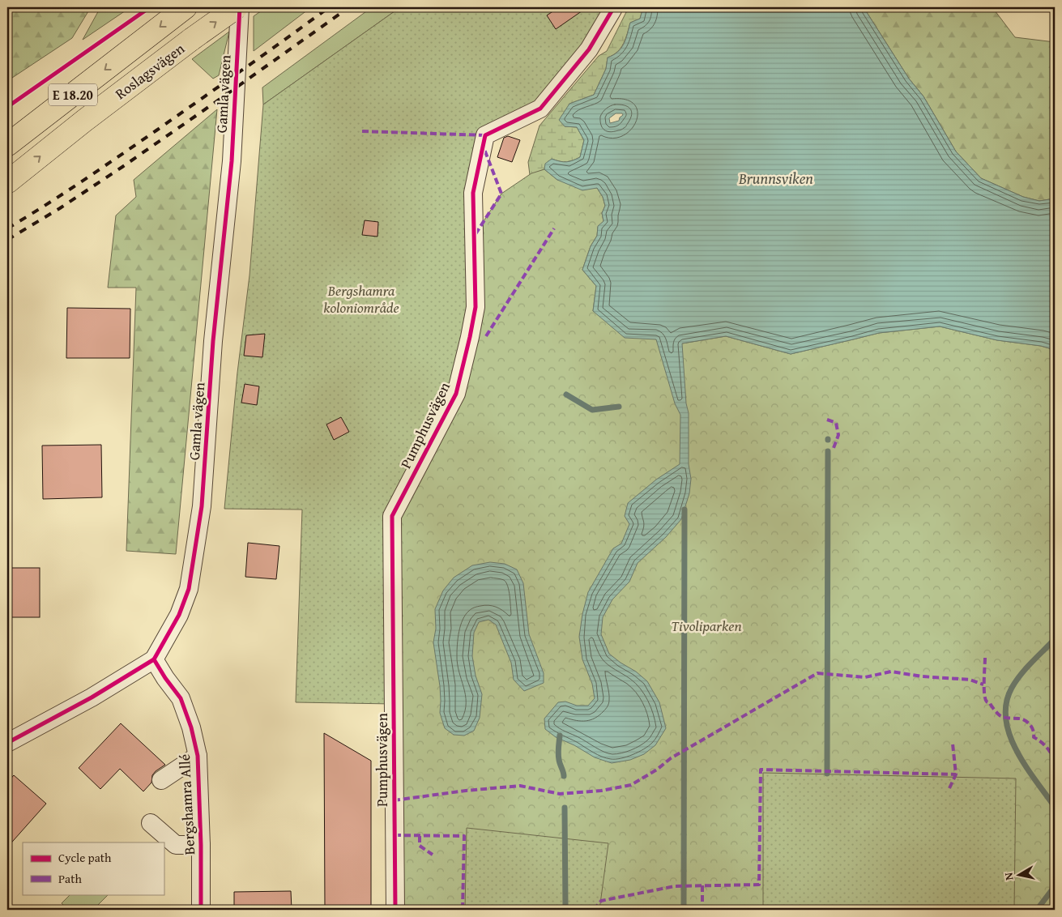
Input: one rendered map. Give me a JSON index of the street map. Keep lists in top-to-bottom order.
{
  "streets": {
    "main road": ["Roslagsvägen", "E 18.20"],
    "street": ["Gamla vägen", "Pumphusvägen", "Bergshamra Allé"]
  },
  "crossings": [
    ["Gamla vägen", "Bergshamra Allé"]
  ],
  "water": ["Brunnsviken"],
  "parks": ["Bergshamra koloniområde", "Tivoliparken"],
  "legend": ["Cycle path", "Path"],
  "north": "left"
}
